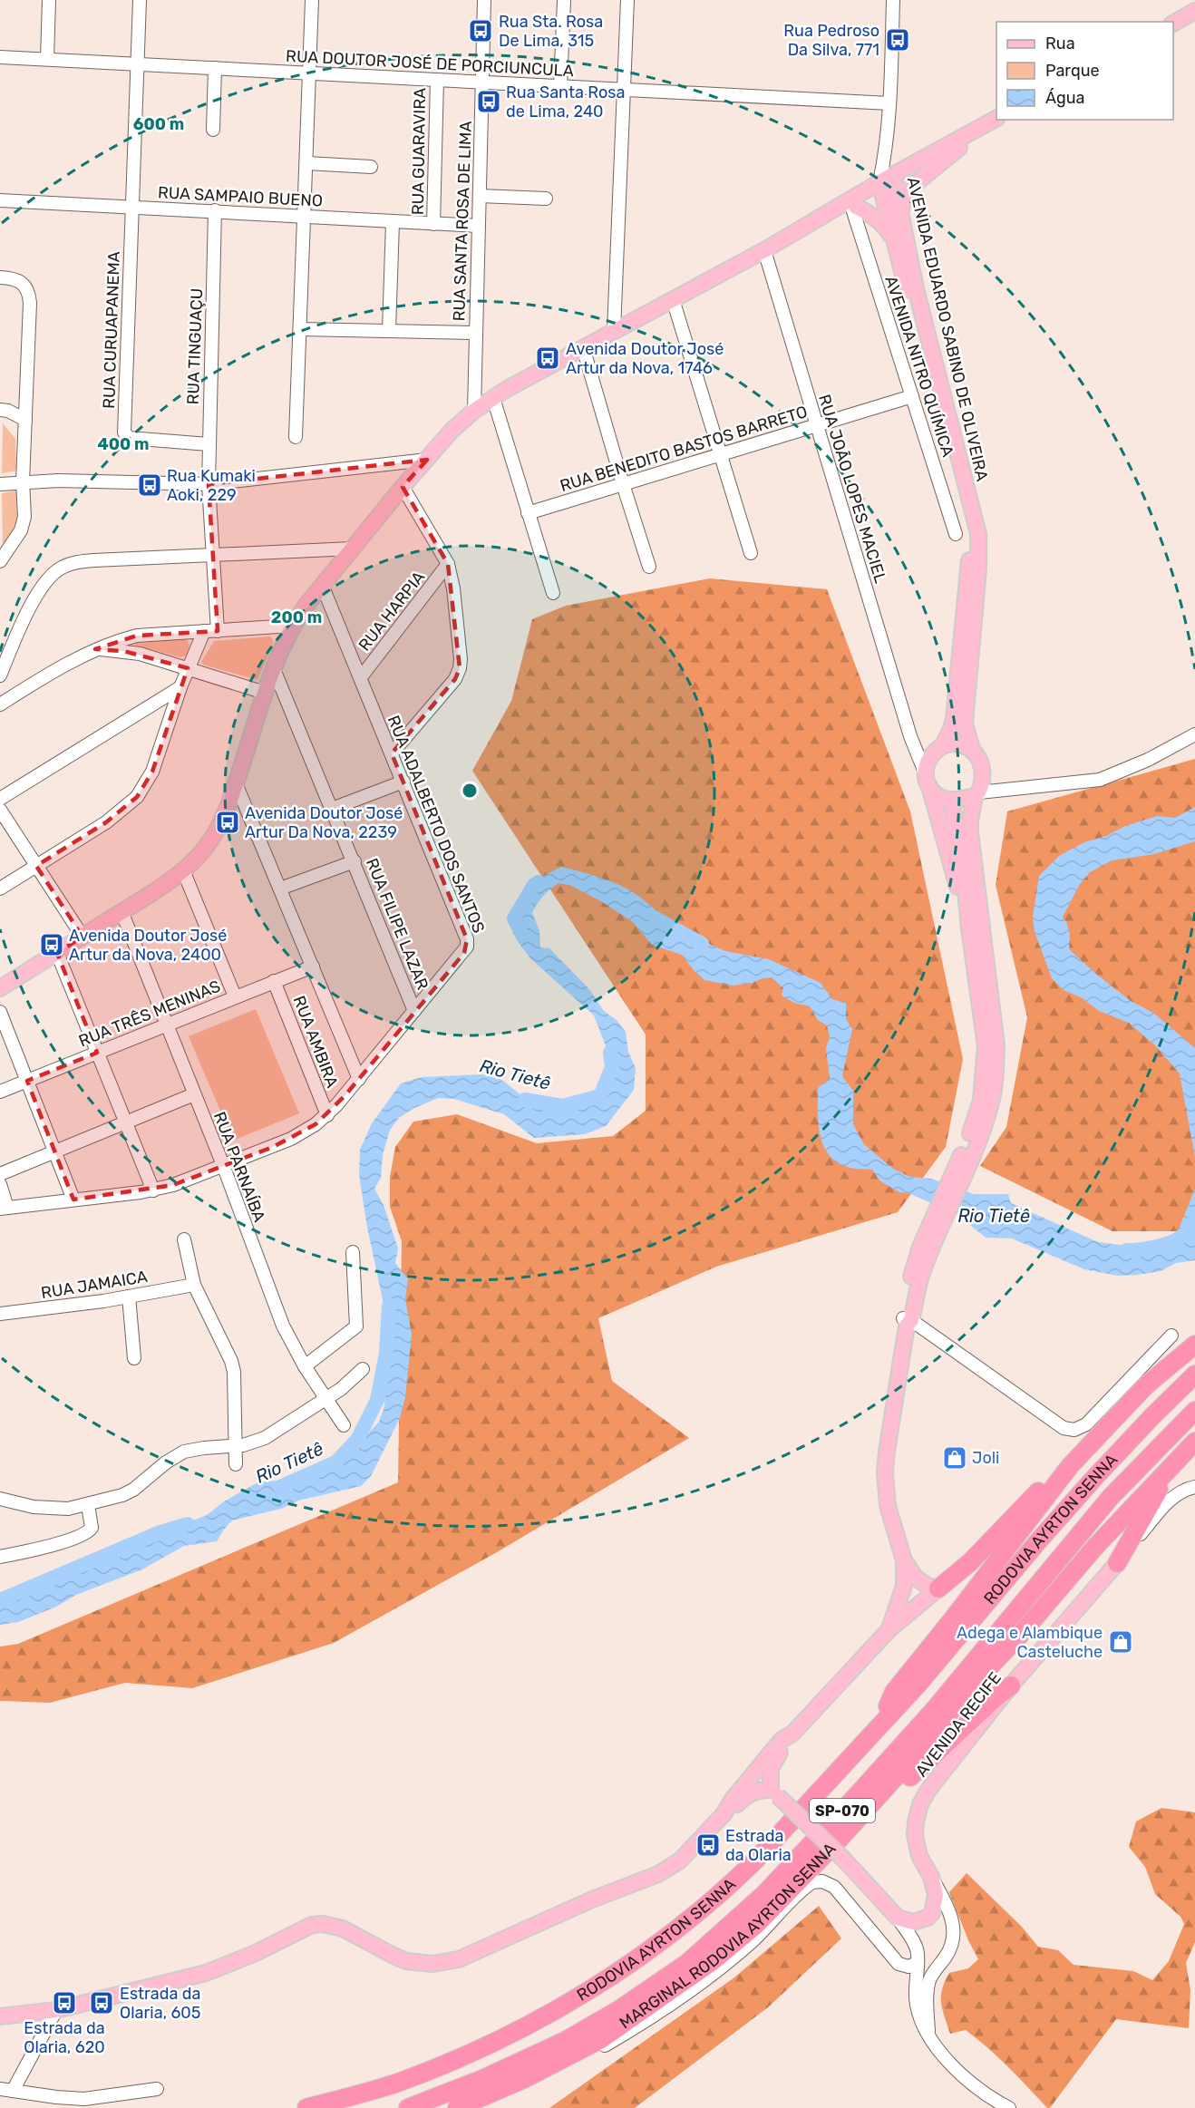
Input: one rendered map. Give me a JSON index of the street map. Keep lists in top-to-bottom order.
{
  "streets": {
    "highway": ["RODOVIA AYRTON SENNA", "SP-070", "MARGINAL RODOVIA AYRTON SENNA"],
    "main road": ["AVENIDA EDUARDO SABINO DE OLIVEIRA", "AVENIDA RECIFE"],
    "street": [
      "RUA DOUTOR JOSÉ DE PORCIUNCULA",
      "RUA GUARAVIRA",
      "RUA SAMPAIO BUENO",
      "RUA SANTA ROSA DE LIMA",
      "RUA CURUAPANEMA",
      "RUA TINGUAÇU",
      "AVENIDA NITRO QUÍMICA",
      "RUA BENEDITO BASTOS BARRETO",
      "RUA JOÃO LOPES MACIEL",
      "RUA HARPIA",
      "RUA ADALBERTO DOS SANTOS",
      "RUA FILIPE LAZAR",
      "RUA TRÊS MENINAS",
      "RUA AMBIRA",
      "RUA PARNAÍBA",
      "RUA JAMAICA"
    ]
  },
  "crossings": [
    ["RUA DOUTOR JOSÉ DE PORCIUNCULA", "RUA GUARAVIRA"],
    ["RUA DOUTOR JOSÉ DE PORCIUNCULA", "RUA SANTA ROSA DE LIMA"],
    ["RUA DOUTOR JOSÉ DE PORCIUNCULA", "AVENIDA EDUARDO SABINO DE OLIVEIRA"],
    ["RUA GUARAVIRA", "RUA SAMPAIO BUENO"],
    ["RUA SAMPAIO BUENO", "RUA SANTA ROSA DE LIMA"],
    ["RUA SAMPAIO BUENO", "RUA CURUAPANEMA"],
    ["RUA SAMPAIO BUENO", "RUA TINGUAÇU"],
    ["AVENIDA EDUARDO SABINO DE OLIVEIRA", "RUA JOÃO LOPES MACIEL"],
    ["RUA CURUAPANEMA", "RUA TINGUAÇU"],
    ["AVENIDA NITRO QUÍMICA", "RUA BENEDITO BASTOS BARRETO"],
    ["RUA BENEDITO BASTOS BARRETO", "RUA JOÃO LOPES MACIEL"],
    ["RUA HARPIA", "RUA ADALBERTO DOS SANTOS"],
    ["RUA ADALBERTO DOS SANTOS", "RUA FILIPE LAZAR"],
    ["RUA ADALBERTO DOS SANTOS", "RUA AMBIRA"],
    ["RUA ADALBERTO DOS SANTOS", "RUA PARNAÍBA"],
    ["RUA TRÊS MENINAS", "RUA AMBIRA"],
    ["RUA TRÊS MENINAS", "RUA PARNAÍBA"]
  ],
  "water": ["Rio Tietê"],
  "places": {
    "bus stop": [
      "Rua Sta. Rosa De Lima, 315",
      "Rua Pedroso Da Silva, 771",
      "Rua Santa Rosa de Lima, 240",
      "Avenida Doutor José Artur da Nova, 1746",
      "Rua Kumaki Aoki, 229",
      "Avenida Doutor José Artur Da Nova, 2239",
      "Avenida Doutor José Artur da Nova, 2400",
      "Estrada da Olaria",
      "Estrada da Olaria, 620",
      "Estrada da Olaria, 605"
    ],
    "shop": ["Joli", "Adega e Alambique Casteluche"]
  },
  "legend": ["Rua", "Parque", "Água"],
  "rings": ["600 m", "400 m", "200 m"]
}
